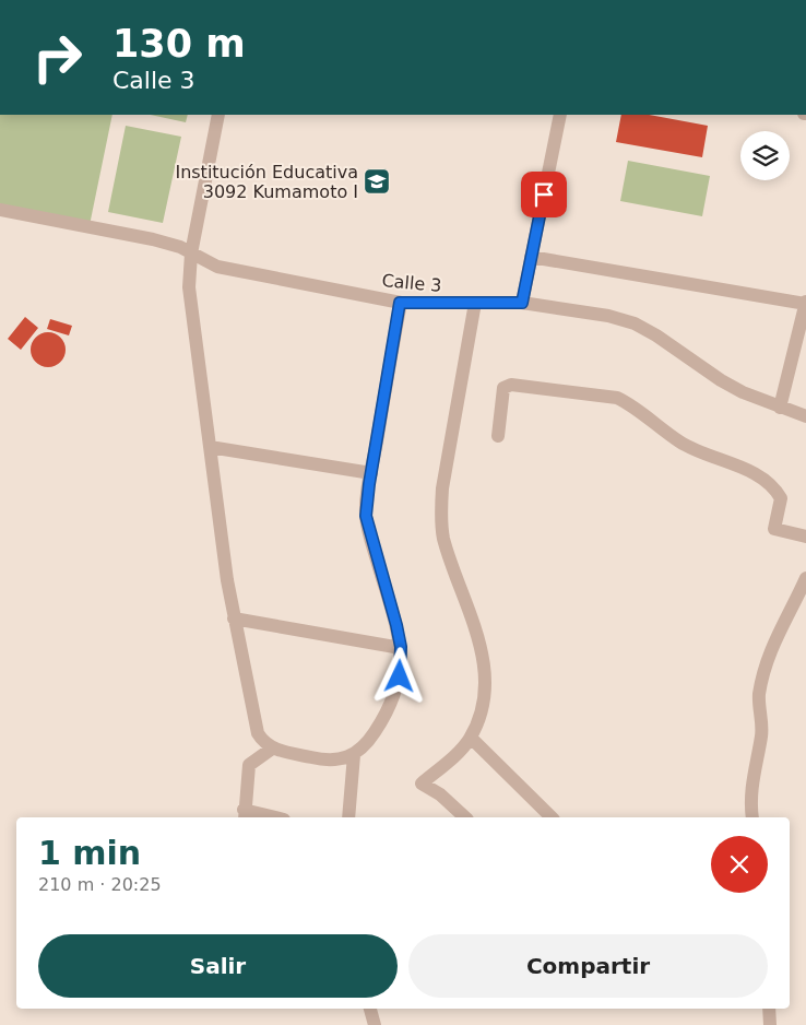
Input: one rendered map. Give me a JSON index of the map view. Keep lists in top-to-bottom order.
{
  "streets": {
    "street": ["Calle 3"]
  },
  "places": {
    "school or university": ["Institución Educativa 3092 Kumamoto I"]
  },
  "page": {
    "turn": ["130 m", "Calle 3"],
    "heading": ["1 min", "210 m · 20:25"],
    "buttons": ["Salir", "Compartir"]
  }
}
